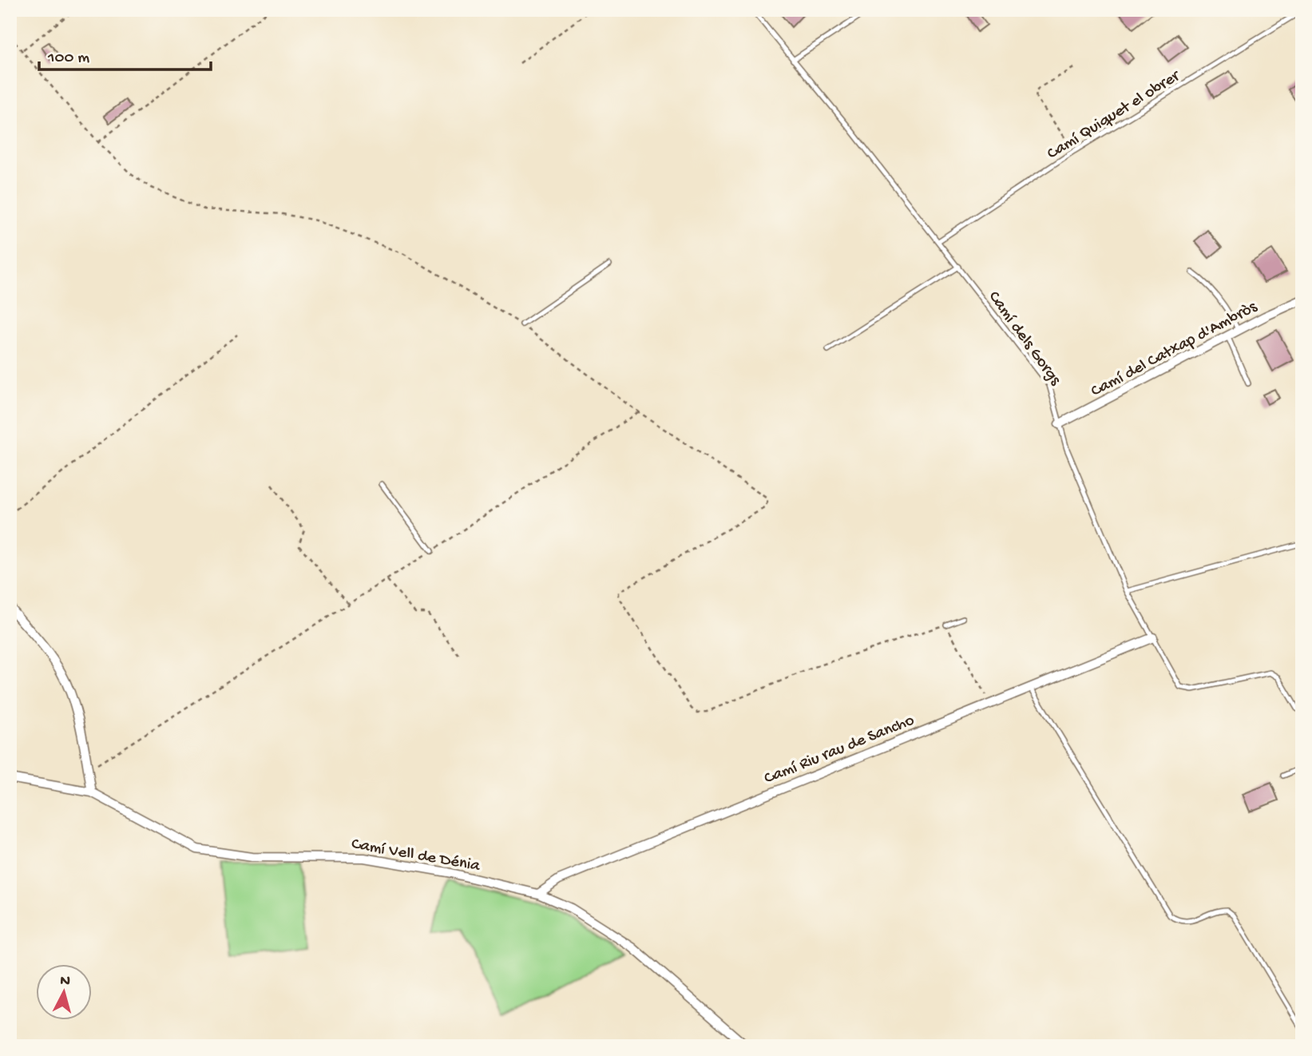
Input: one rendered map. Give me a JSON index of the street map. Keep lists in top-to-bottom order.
{
  "streets": {
    "street": ["Camí del Catxap d'Ambròs", "Camí Riu rau de Sancho", "Camí Vell de Dénia"],
    "lane": ["Camí Quiquet el obrer", "Camí dels Gorgs"]
  },
  "crossings": [
    ["Camí Quiquet el obrer", "Camí dels Gorgs"],
    ["Camí dels Gorgs", "Camí del Catxap d'Ambròs"],
    ["Camí dels Gorgs", "Camí Riu rau de Sancho"],
    ["Camí Riu rau de Sancho", "Camí Vell de Dénia"]
  ],
  "scale_bar": "100 m",
  "north": "top"
}
